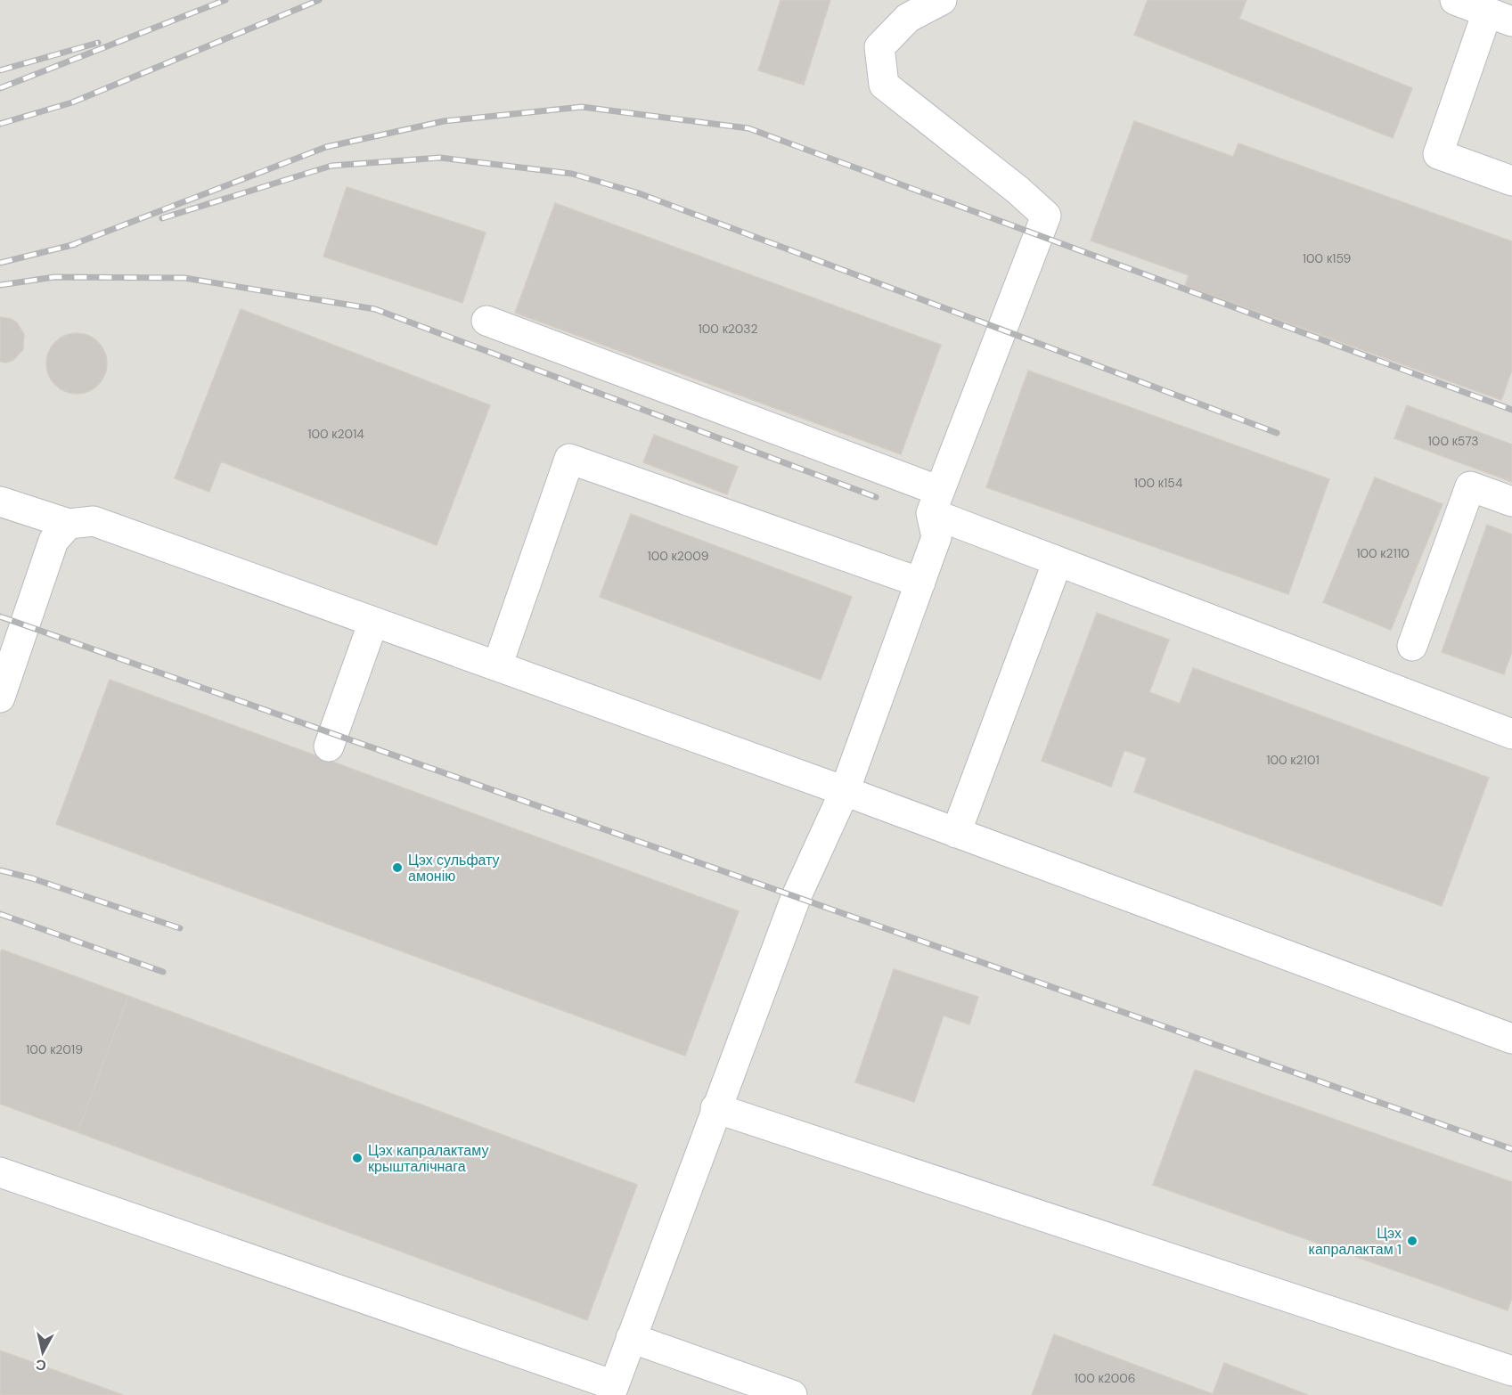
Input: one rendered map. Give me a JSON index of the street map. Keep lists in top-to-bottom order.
{
  "places": ["Цэх сульфату амонію", "Цэх капралактаму крышталічнага", "Цэх капралактам 1"],
  "house_numbers": [
    "100 к159",
    "100 к2032",
    "100 к2014",
    "100 к573",
    "100 к154",
    "100 к2110",
    "100 к2009",
    "100 к2101",
    "100 к2019",
    "100 к2006"
  ],
  "north": "bottom"
}
